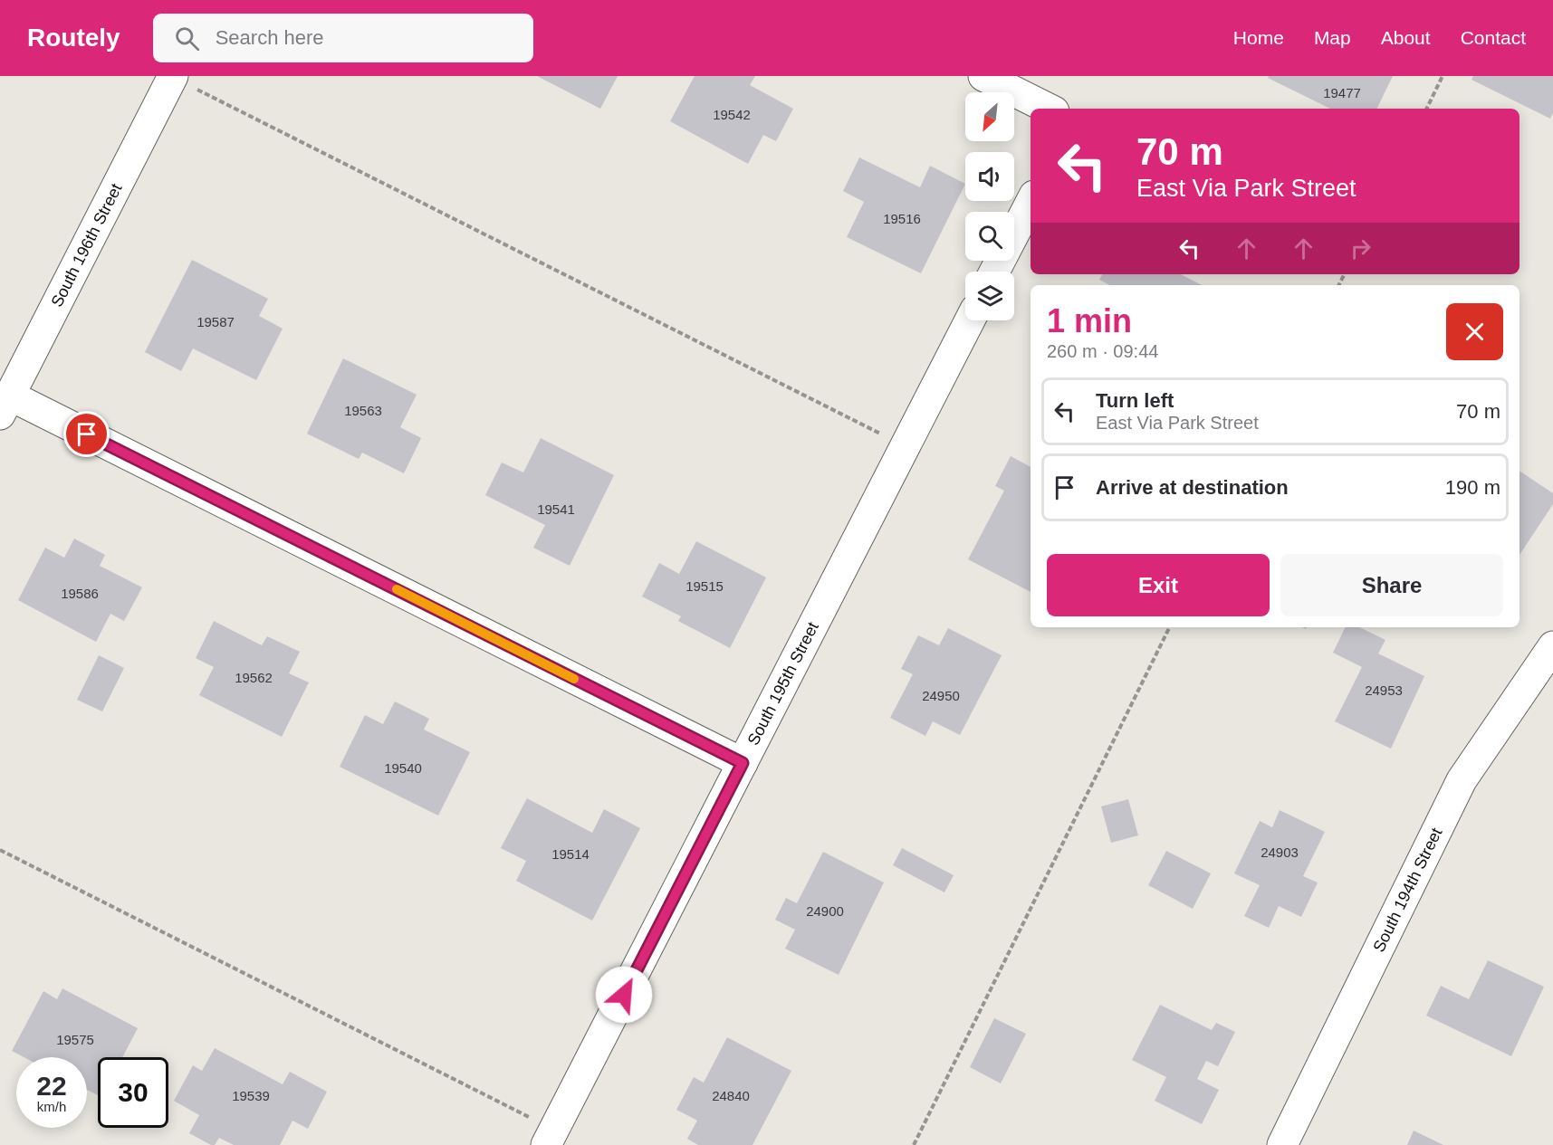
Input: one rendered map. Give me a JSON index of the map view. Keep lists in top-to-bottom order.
{
  "streets": {
    "street": ["South 196th Street", "South 195th Street", "South 194th Street"]
  },
  "house_numbers": [
    "19477",
    "19542",
    "19516",
    "19587",
    "19563",
    "19541",
    "19515",
    "19586",
    "19562",
    "24953",
    "24950",
    "19540",
    "24903",
    "19514",
    "24900",
    "19575",
    "19539",
    "24840"
  ],
  "north": "bottom left",
  "page": {
    "header": "Routely",
    "search": "Search here",
    "nav": [
      "Home",
      "Map",
      "About",
      "Contact"
    ],
    "turn": ["70 m", "East Via Park Street"],
    "heading": ["1 min", "260 m · 09:44"],
    "list": [
      {
        "name": "Turn left",
        "note": "East Via Park Street",
        "value": "70 m"
      },
      {
        "name": "Arrive at destination",
        "value": "190 m"
      }
    ],
    "buttons": ["Exit", "Share"],
    "speed": "22 km/h",
    "limit": "30"
  }
}
